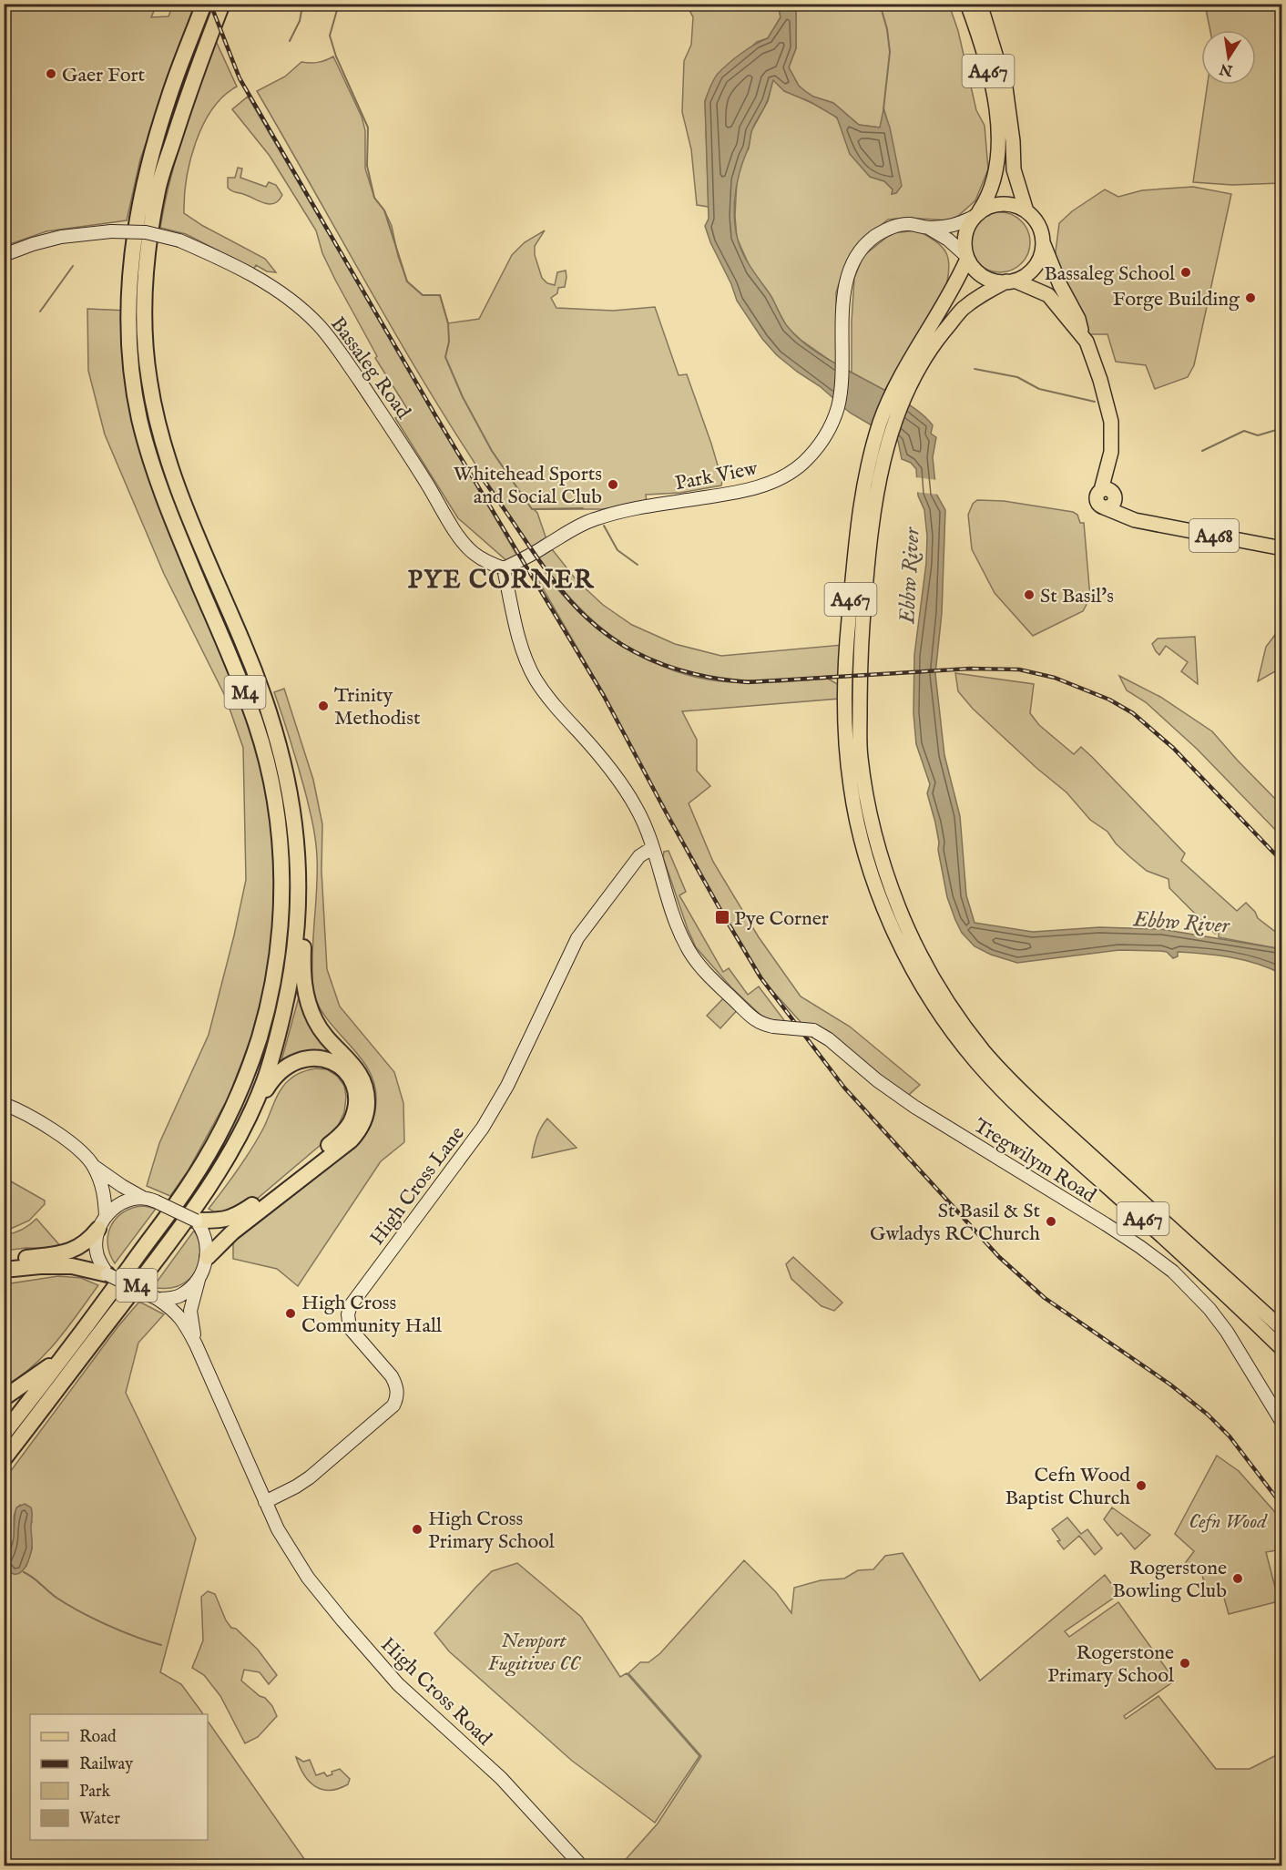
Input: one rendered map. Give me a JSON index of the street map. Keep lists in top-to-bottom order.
{
  "streets": {
    "highway": ["M4"],
    "main road": ["A467", "A468"],
    "street": [
      "Bassaleg Road",
      "Park View",
      "Tregwilym Road",
      "High Cross Lane",
      "High Cross Road"
    ]
  },
  "crossings": [
    ["A467", "Park View"],
    ["Bassaleg Road", "Park View"],
    ["Tregwilym Road", "High Cross Lane"],
    ["High Cross Lane", "High Cross Road"]
  ],
  "districts": ["PYE CORNER"],
  "water": ["Ebbw River"],
  "parks": ["Cefn Wood", "Newport Fugitives CC"],
  "places": {
    "other": [
      "Gaer Fort",
      "Bassaleg School",
      "Forge Building",
      "Whitehead Sports and Social Club",
      "St Basil's",
      "Trinity Methodist",
      "St Basil & St Gwladys RC Church",
      "High Cross Community Hall",
      "Cefn Wood Baptist Church",
      "High Cross Primary School",
      "Rogerstone Bowling Club",
      "Rogerstone Primary School"
    ],
    "transit": ["Pye Corner"]
  },
  "legend": [
    "Road",
    "Railway",
    "Park",
    "Water"
  ],
  "north": "bottom"
}
